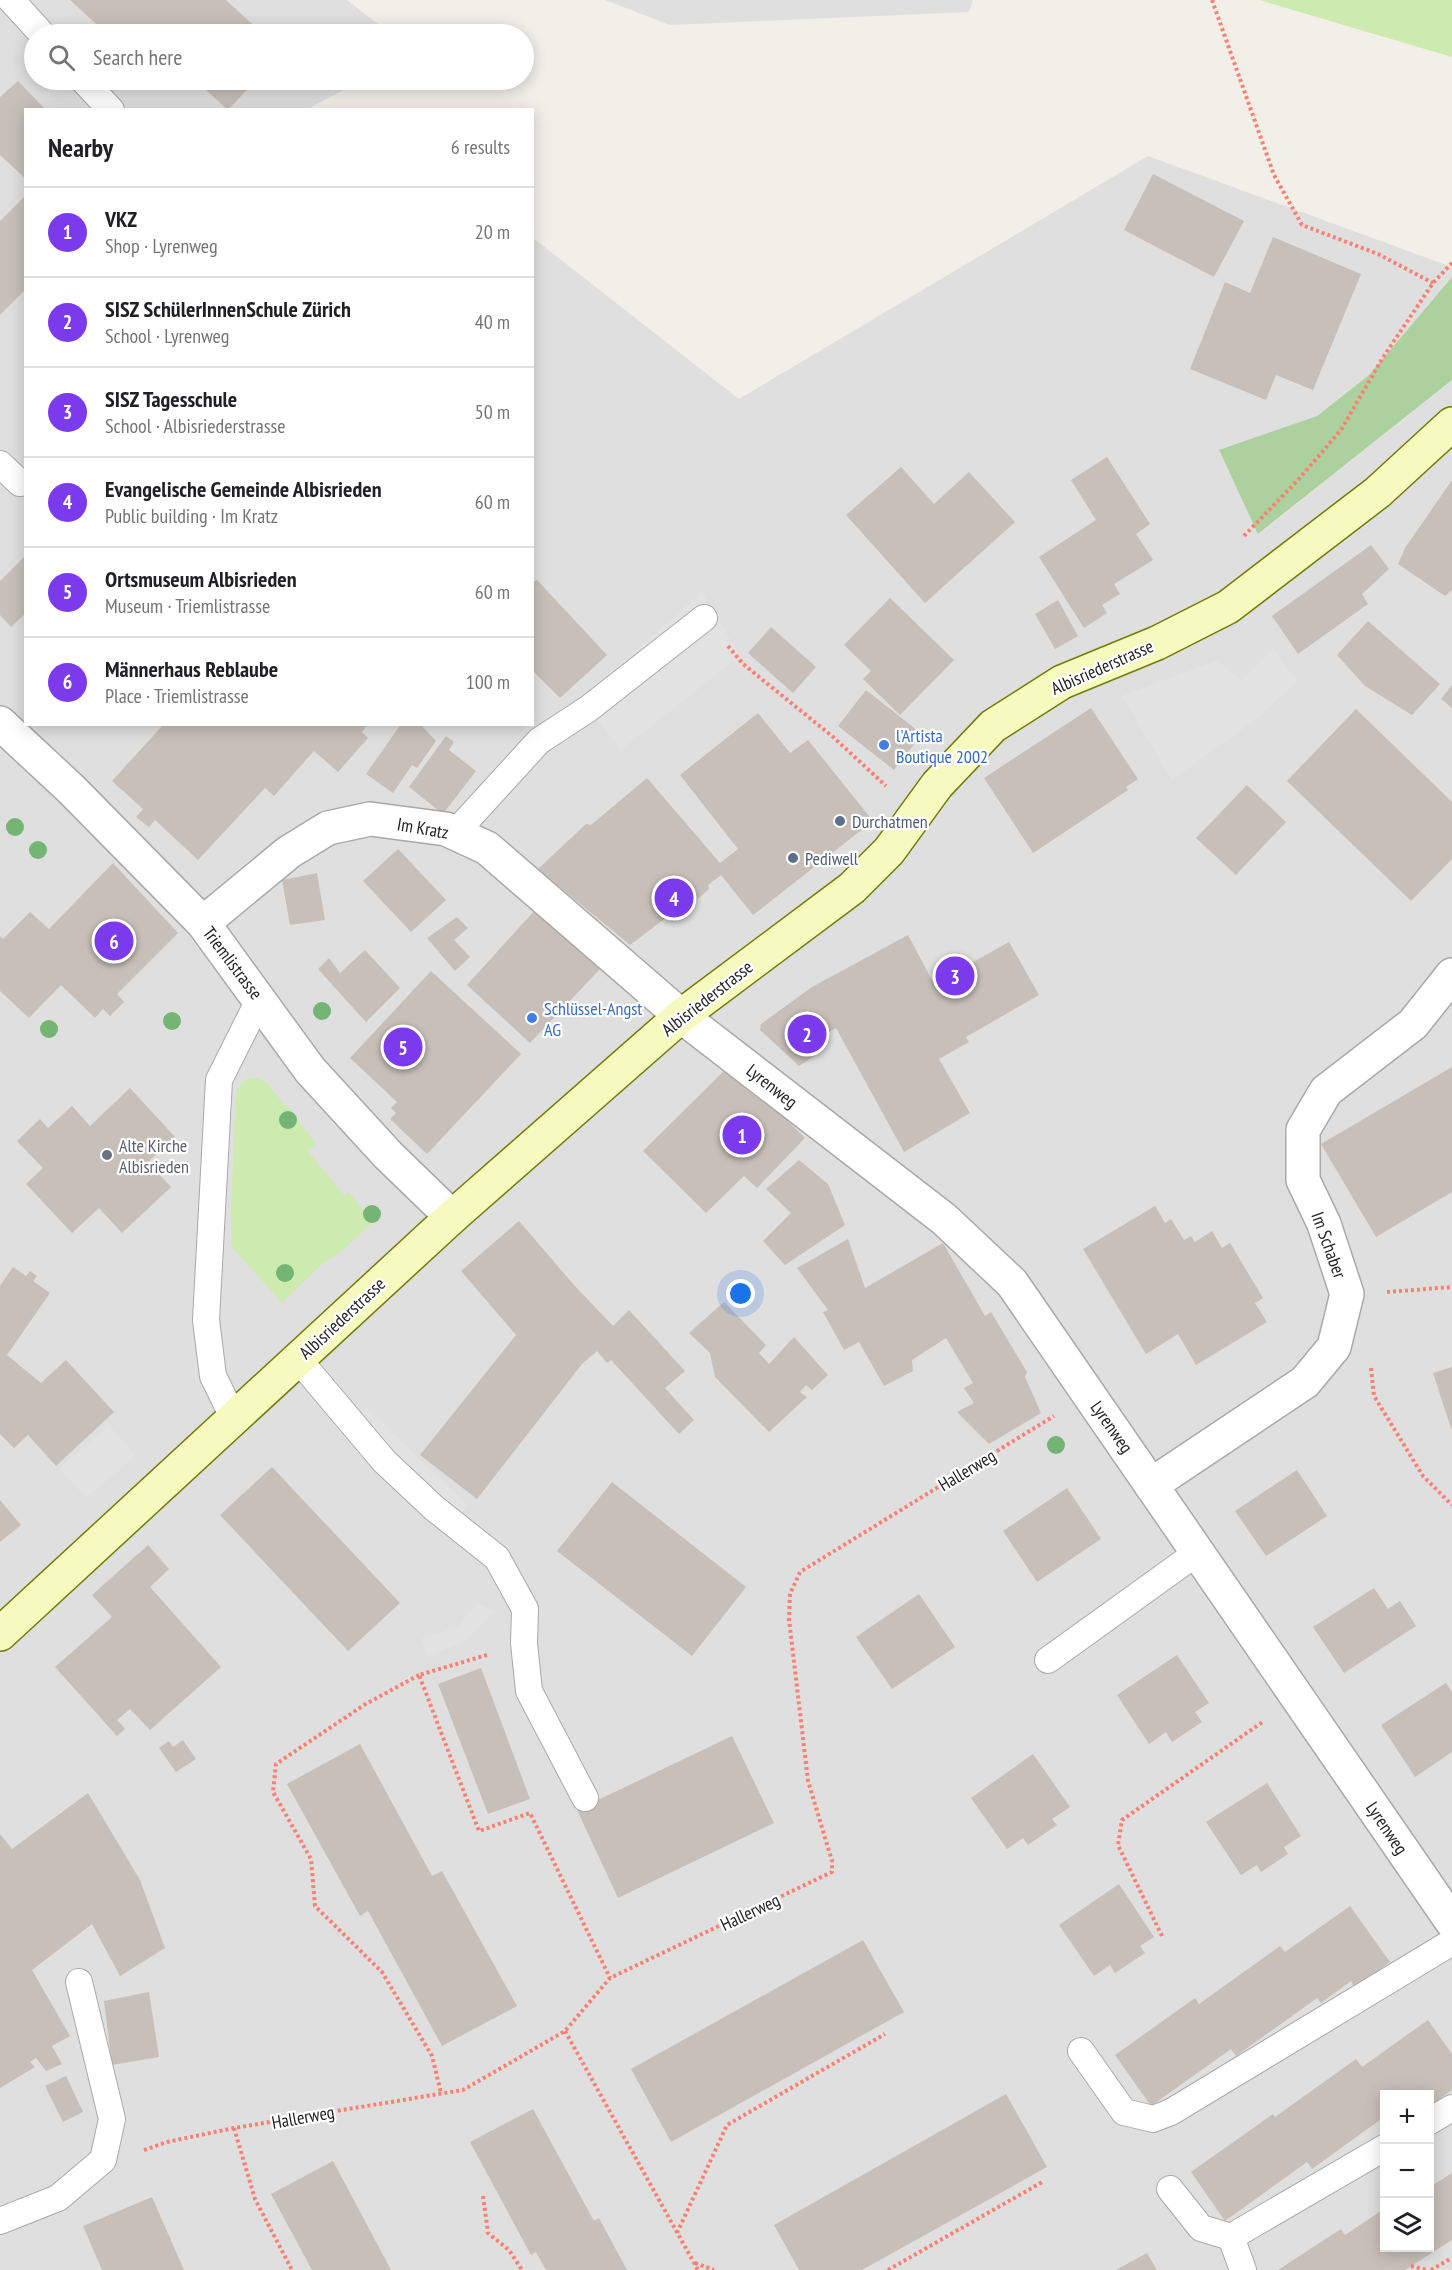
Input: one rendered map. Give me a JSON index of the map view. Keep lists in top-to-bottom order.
{
  "streets": {
    "main road": ["Albisriederstrasse"],
    "street": [
      "Im Kratz",
      "Triemlistrasse",
      "Lyrenweg",
      "Im Schaber"
    ],
    "path": ["Hallerweg"]
  },
  "crossings": [
    ["Albisriederstrasse", "Im Kratz"],
    ["Albisriederstrasse", "Triemlistrasse"],
    ["Albisriederstrasse", "Lyrenweg"],
    ["Im Kratz", "Triemlistrasse"],
    ["Im Kratz", "Lyrenweg"],
    ["Lyrenweg", "Im Schaber"]
  ],
  "places": [
    "l'Artista Boutique 2002",
    "Durchatmen",
    "Pediwell",
    "Schlüssel-Angst AG",
    "Alte Kirche Albisrieden"
  ],
  "page": {
    "search": "Search here",
    "heading": ["Nearby", "6 results"],
    "list": [
      {
        "mark": "1",
        "name": "VKZ",
        "note": "Shop · Lyrenweg",
        "value": "20 m"
      },
      {
        "mark": "2",
        "name": "SISZ SchülerInnenSchule Zürich",
        "note": "School · Lyrenweg",
        "value": "40 m"
      },
      {
        "mark": "3",
        "name": "SISZ Tagesschule",
        "note": "School · Albisriederstrasse",
        "value": "50 m"
      },
      {
        "mark": "4",
        "name": "Evangelische Gemeinde Albisrieden",
        "note": "Public building · Im Kratz",
        "value": "60 m"
      },
      {
        "mark": "5",
        "name": "Ortsmuseum Albisrieden",
        "note": "Museum · Triemlistrasse",
        "value": "60 m"
      },
      {
        "mark": "6",
        "name": "Männerhaus Reblaube",
        "note": "Place · Triemlistrasse",
        "value": "100 m"
      }
    ],
    "pins": [
      "4",
      "6",
      "3",
      "2",
      "5",
      "1"
    ],
    "map_buttons": ["+", "−"]
  }
}
